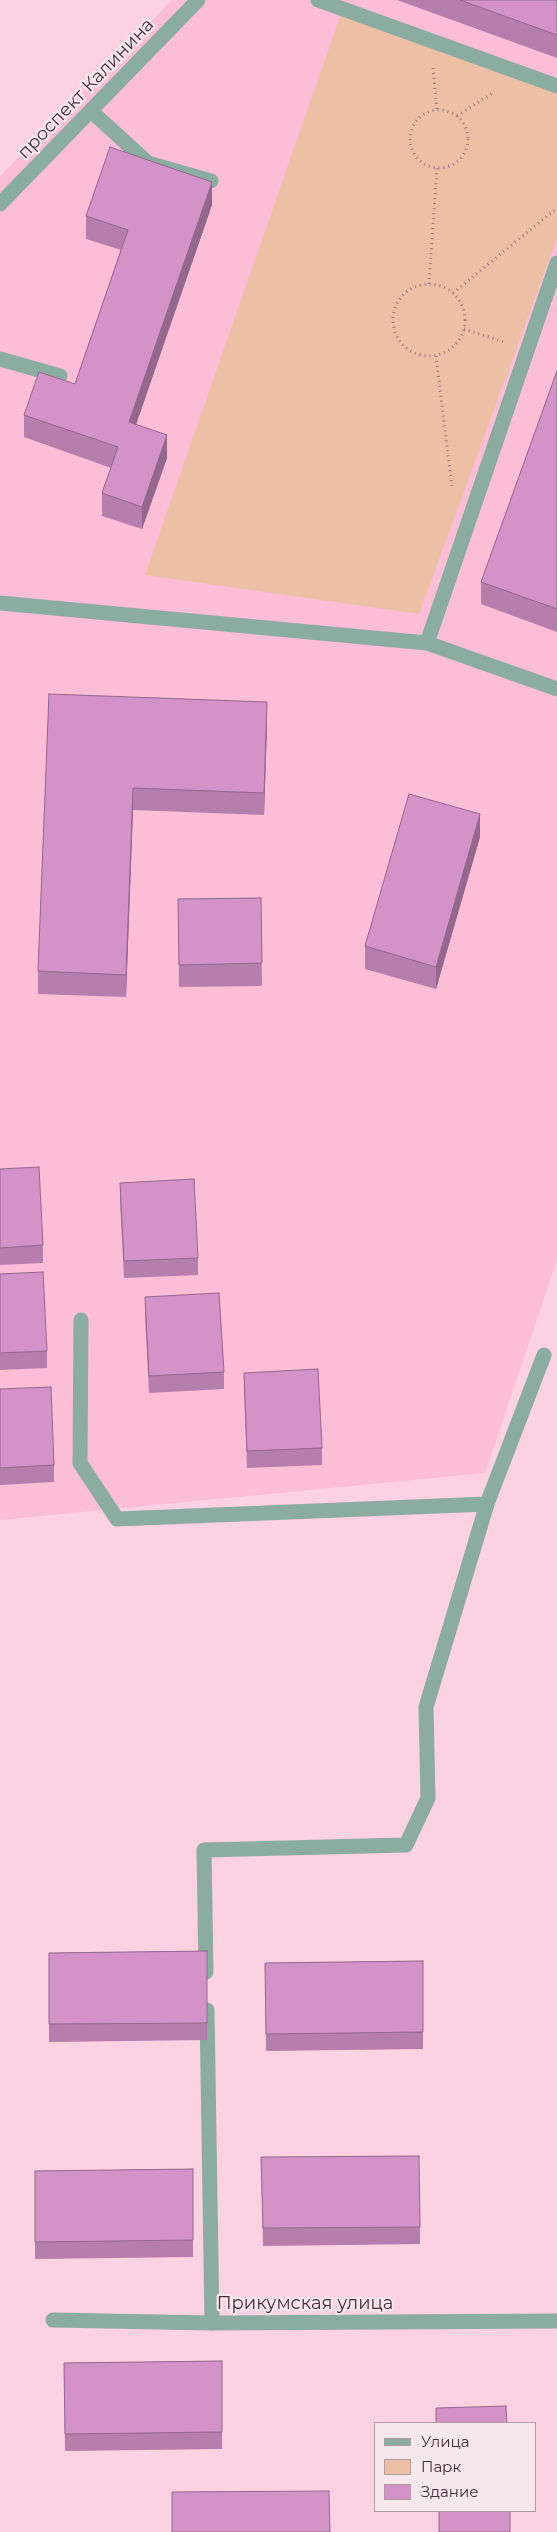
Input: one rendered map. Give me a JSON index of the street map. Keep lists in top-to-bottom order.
{
  "streets": {
    "street": ["проспект Калинина", "Прикумская улица"]
  },
  "legend": ["Улица", "Парк", "Здание"]
}
